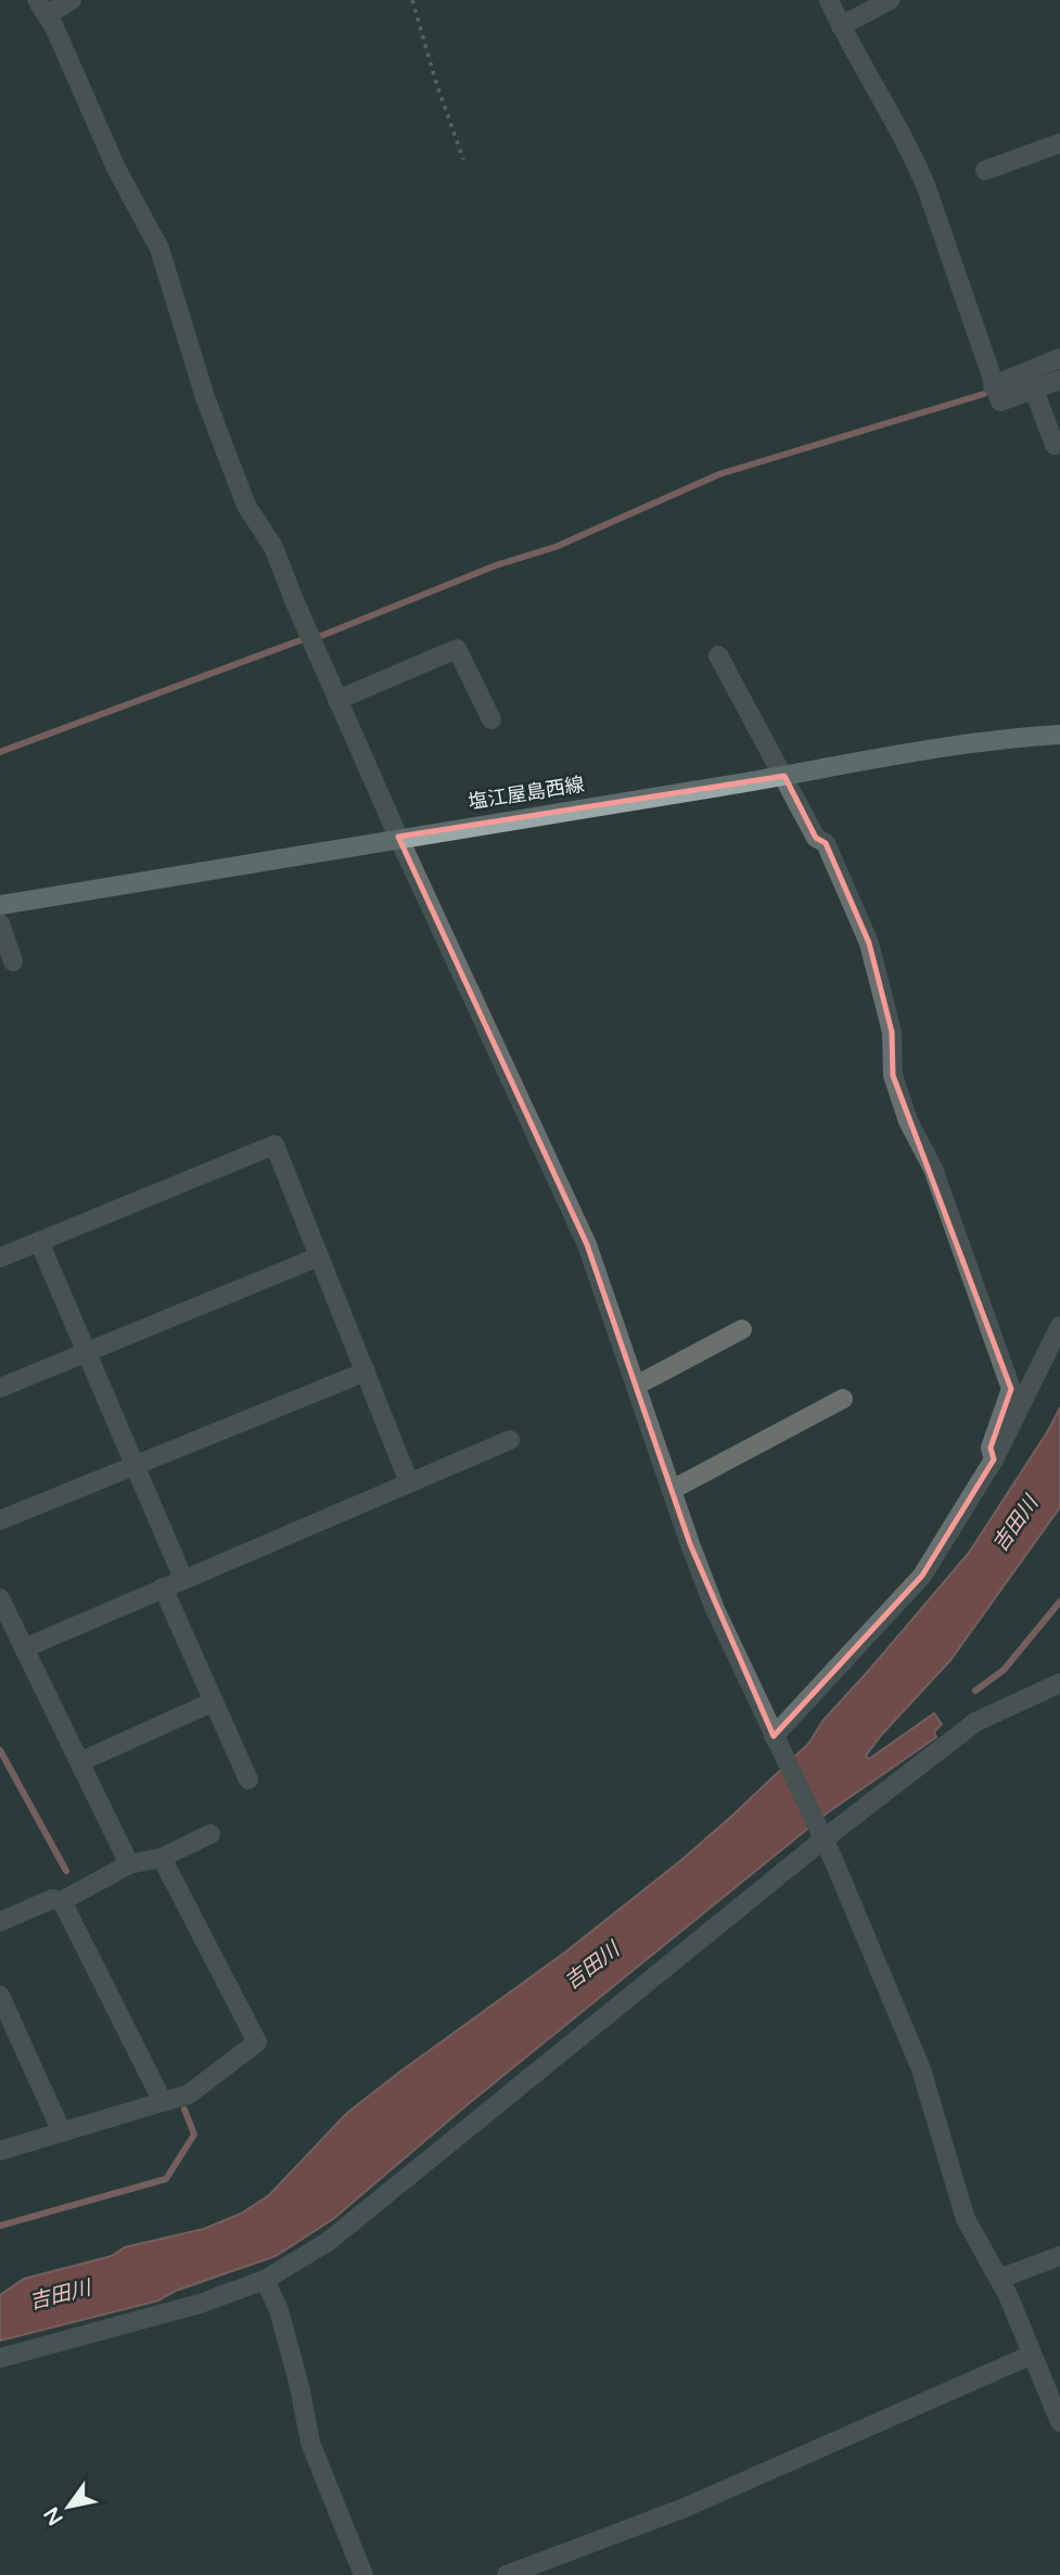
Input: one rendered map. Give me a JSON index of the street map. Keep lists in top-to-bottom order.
{
  "streets": {
    "main road": ["塩江屋島西線"]
  },
  "water": ["吉田川"],
  "north": "bottom left"
}
